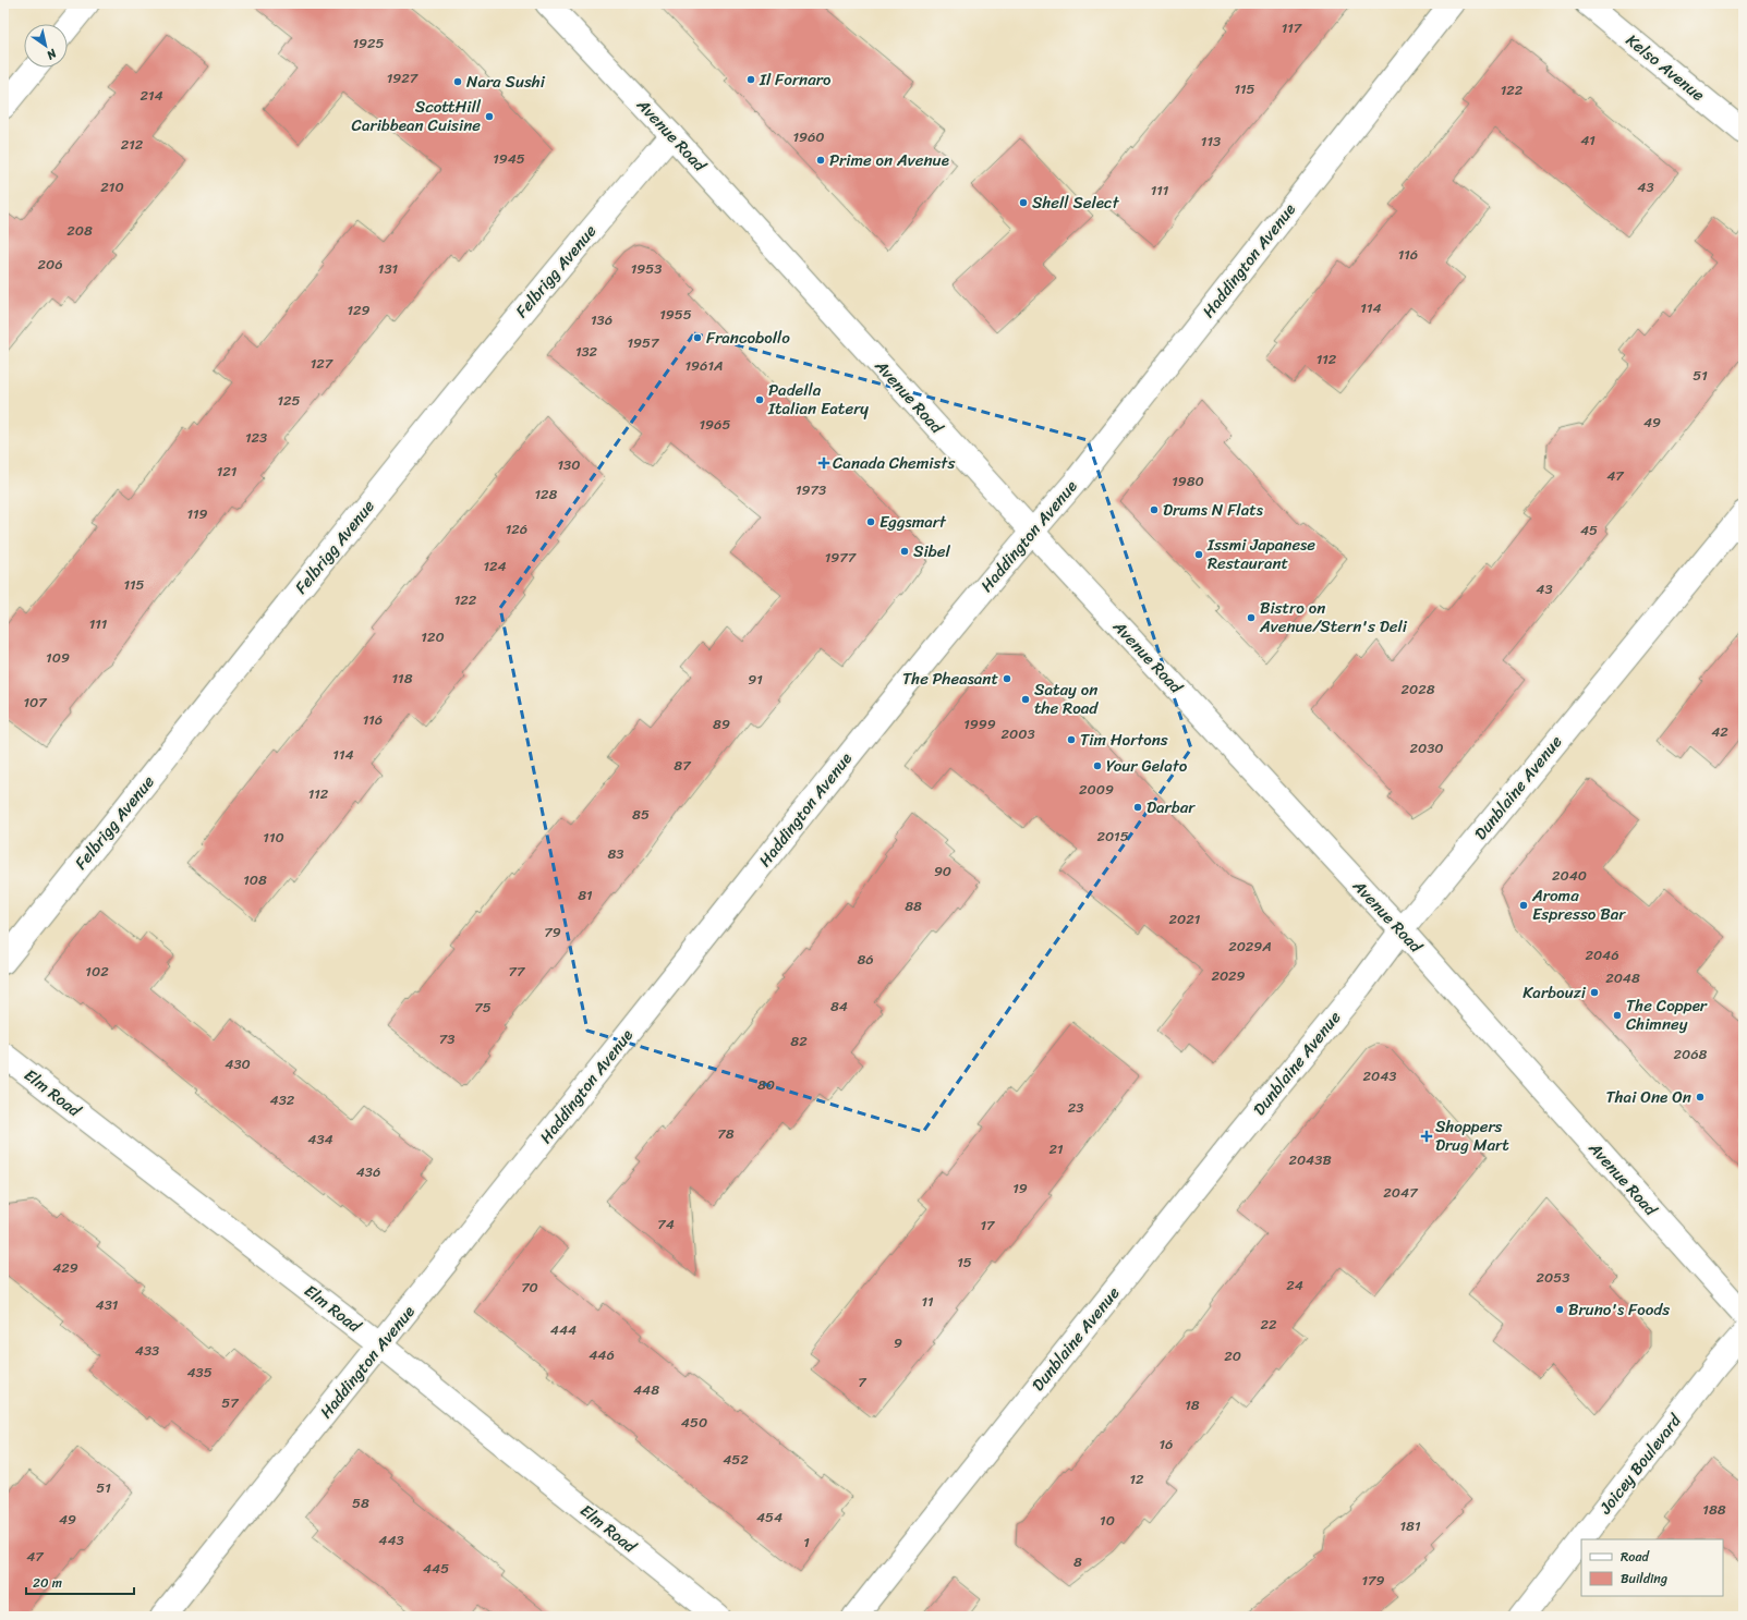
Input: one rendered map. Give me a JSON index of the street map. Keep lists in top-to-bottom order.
{
  "streets": {
    "street": [
      "Kelso Avenue",
      "Avenue Road",
      "Haddington Avenue",
      "Felbrigg Avenue",
      "Dunblaine Avenue",
      "Elm Road",
      "Joicey Boulevard"
    ]
  },
  "crossings": [
    ["Avenue Road", "Haddington Avenue"],
    ["Avenue Road", "Felbrigg Avenue"],
    ["Avenue Road", "Dunblaine Avenue"],
    ["Haddington Avenue", "Elm Road"]
  ],
  "places": {
    "other": [
      "Il Fornaro",
      "Nara Sushi",
      "ScottHill Caribbean Cuisine",
      "Prime on Avenue",
      "Shell Select",
      "Francobollo",
      "Padella Italian Eatery",
      "Drums N Flats",
      "Eggsmart",
      "Sibel",
      "Issmi Japanese Restaurant",
      "Bistro on Avenue/Stern's Deli",
      "The Pheasant",
      "Satay on the Road",
      "Tim Hortons",
      "Your Gelato",
      "Darbar",
      "Aroma Espresso Bar",
      "Karbouzi",
      "The Copper Chimney",
      "Thai One On",
      "Bruno's Foods"
    ],
    "health": ["Canada Chemists", "Shoppers Drug Mart"]
  },
  "house_numbers": [
    "117",
    "1925",
    "1927",
    "115",
    "122",
    "214",
    "1960",
    "41",
    "113",
    "212",
    "1945",
    "210",
    "43",
    "111",
    "208",
    "116",
    "206",
    "131",
    "1953",
    "114",
    "129",
    "1955",
    "136",
    "1957",
    "132",
    "112",
    "127",
    "1961A",
    "51",
    "125",
    "49",
    "1965",
    "123",
    "130",
    "121",
    "47",
    "1980",
    "1973",
    "128",
    "119",
    "126",
    "45",
    "1977",
    "124",
    "115",
    "43",
    "122",
    "111",
    "120",
    "109",
    "118",
    "91",
    "2028",
    "107",
    "116",
    "89",
    "1999",
    "42",
    "2003",
    "2030",
    "114",
    "87",
    "2009",
    "112",
    "85",
    "2015",
    "110",
    "83",
    "90",
    "2040",
    "108",
    "81",
    "88",
    "2021",
    "79",
    "2029A",
    "2046",
    "86",
    "102",
    "77",
    "2029",
    "2048",
    "84",
    "75",
    "73",
    "82",
    "2068",
    "430",
    "2043",
    "80",
    "432",
    "23",
    "78",
    "434",
    "21",
    "2043B",
    "436",
    "19",
    "2047",
    "74",
    "17",
    "15",
    "429",
    "2053",
    "24",
    "70",
    "11",
    "431",
    "22",
    "444",
    "9",
    "433",
    "446",
    "20",
    "435",
    "7",
    "448",
    "57",
    "18",
    "450",
    "16",
    "452",
    "12",
    "51",
    "58",
    "188",
    "454",
    "49",
    "10",
    "181",
    "443",
    "1",
    "47",
    "8",
    "445",
    "179"
  ],
  "legend": ["Road", "Building"],
  "scale_bar": "20 m",
  "north": "bottom right"
}
